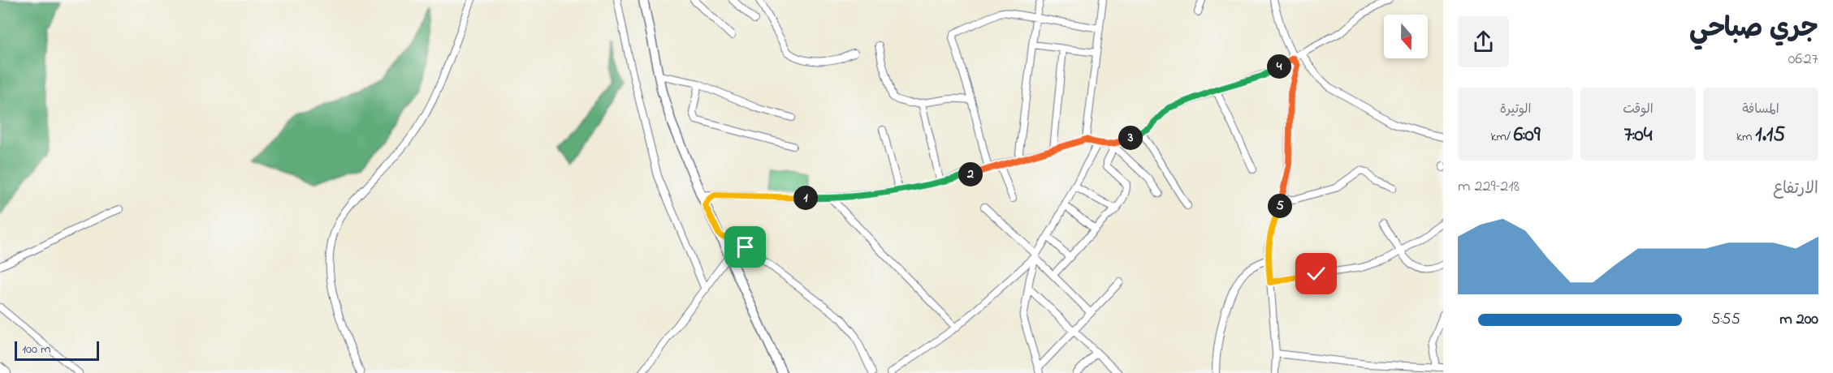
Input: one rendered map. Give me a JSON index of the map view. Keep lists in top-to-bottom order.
{
  "scale_bar": "100 m",
  "north": "bottom",
  "page": {
    "heading": ["جري صباحي", "06:27"],
    "pins": [
      "4",
      "3",
      "2",
      "1",
      "5"
    ],
    "stats": [
      ["المسافة", "1.15 km"],
      ["الوقت", "7:04"],
      ["الوتيرة", "6:09 /km"]
    ],
    "chart": ["الارتفاع", "218–229 m"],
    "list": [
      {
        "name": "200 m",
        "note": "5:55"
      }
    ],
    "scale": "100 m"
  }
}
